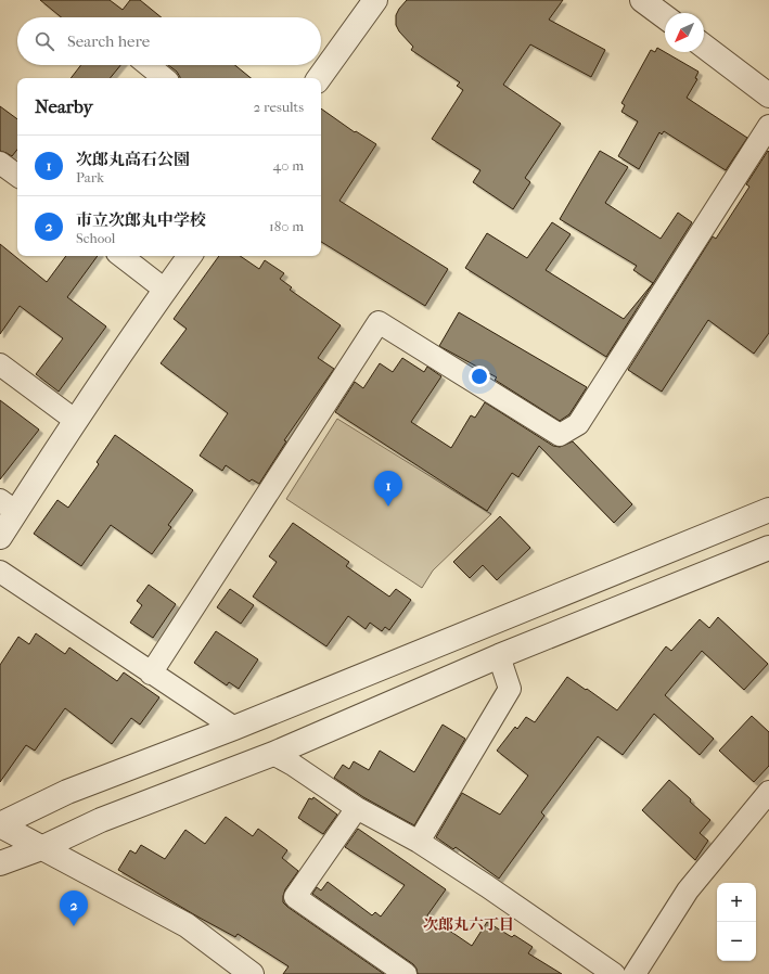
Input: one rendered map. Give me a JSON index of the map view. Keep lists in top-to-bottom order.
{
  "districts": ["次郎丸六丁目"],
  "north": "bottom left",
  "page": {
    "search": "Search here",
    "heading": ["Nearby", "2 results"],
    "list": [
      {
        "mark": "1",
        "name": "次郎丸高石公園",
        "note": "Park",
        "value": "40 m"
      },
      {
        "mark": "2",
        "name": "市立次郎丸中学校",
        "note": "School",
        "value": "180 m"
      }
    ],
    "pins": ["1", "2"],
    "map_buttons": ["+", "−"]
  }
}
